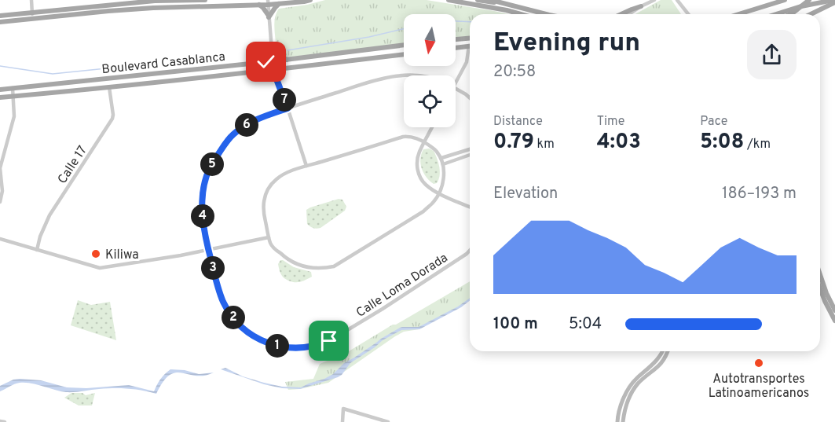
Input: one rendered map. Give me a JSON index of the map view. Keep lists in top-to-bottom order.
{
  "streets": {
    "main road": ["Boulevard Casablanca"],
    "street": ["Calle 17", "Calle Loma Dorada"]
  },
  "crossings": [
    ["Boulevard Casablanca", "Calle 17"]
  ],
  "places": ["Kiliwa", "Autotransportes Latinoamericanos"],
  "north": "bottom",
  "page": {
    "heading": ["Evening run", "20:58"],
    "pins": [
      "7",
      "6",
      "5",
      "4",
      "3",
      "2",
      "1"
    ],
    "stats": [
      ["Distance", "0.79 km"],
      ["Time", "4:03"],
      ["Pace", "5:08 /km"]
    ],
    "chart": ["Elevation", "186–193 m"],
    "list": [
      {
        "name": "100 m",
        "note": "5:04"
      }
    ]
  }
}
